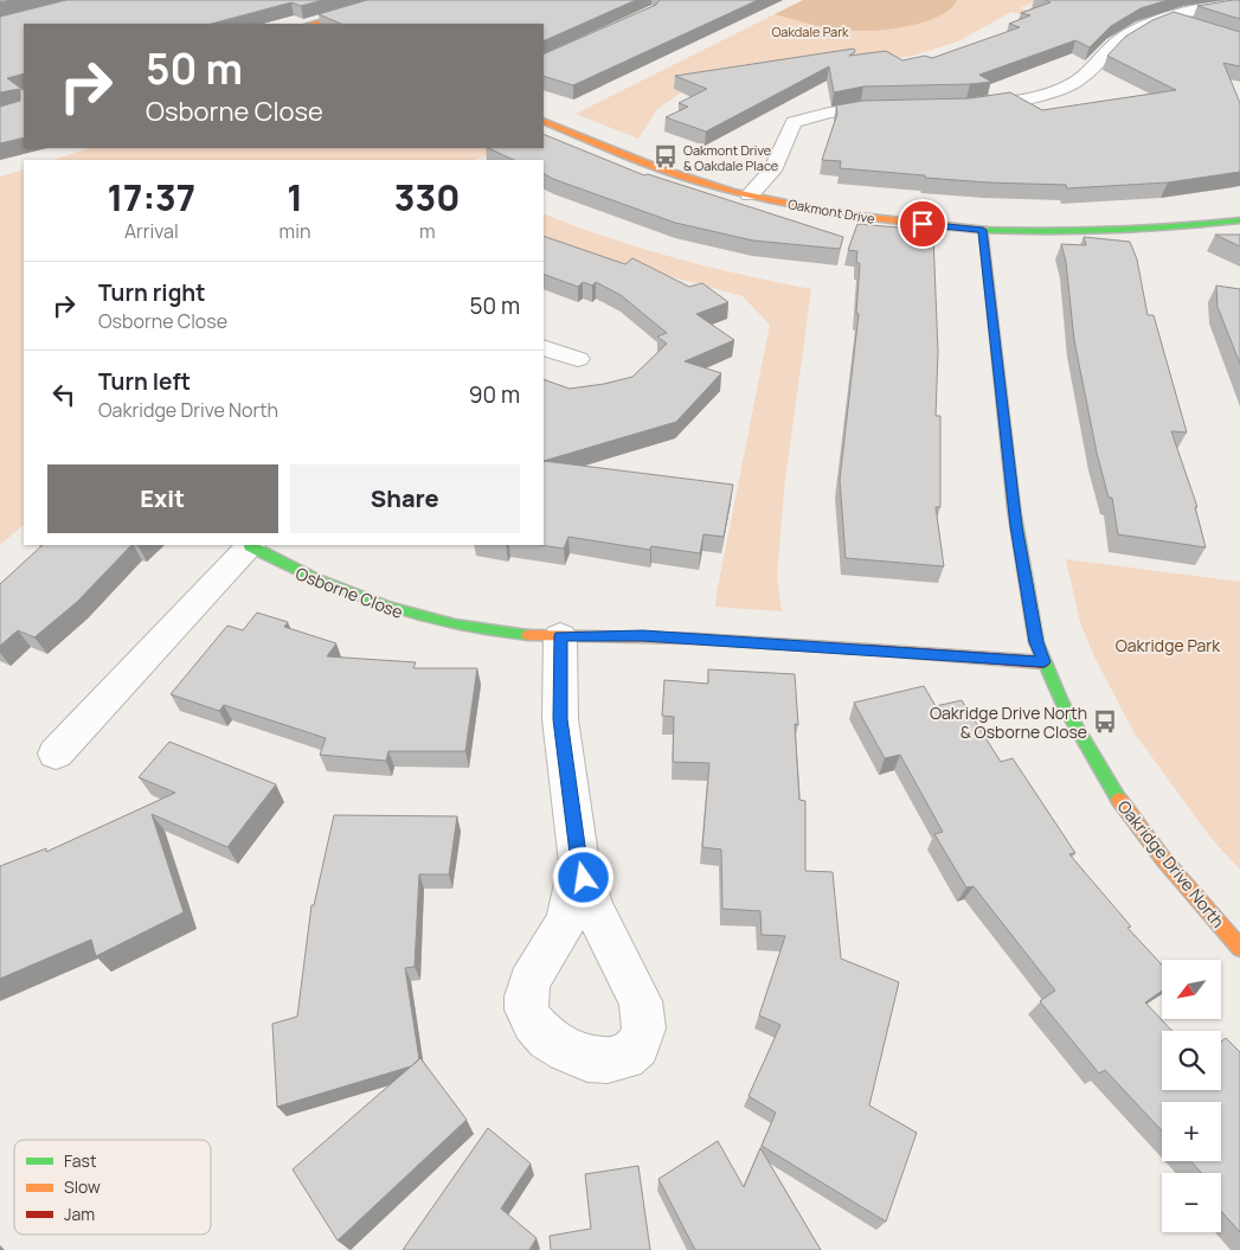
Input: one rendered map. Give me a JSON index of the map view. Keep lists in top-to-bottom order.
{
  "streets": {
    "street": ["Oakmont Drive", "Osborne Close", "Oakridge Drive North"]
  },
  "crossings": [
    ["Oakmont Drive", "Oakridge Drive North"],
    ["Osborne Close", "Oakridge Drive North"]
  ],
  "parks": ["Oakdale Park", "Oakridge Park"],
  "places": {
    "bus stop": ["Oakmont Drive & Oakdale Place", "Oakridge Drive North & Osborne Close"]
  },
  "legend": ["Fast", "Slow", "Jam"],
  "north": "bottom left",
  "page": {
    "turn": ["50 m", "Osborne Close"],
    "eta": [
      "17:37",
      "Arrival",
      "1",
      "min",
      "330",
      "m"
    ],
    "list": [
      {
        "name": "Turn right",
        "note": "Osborne Close",
        "value": "50 m"
      },
      {
        "name": "Turn left",
        "note": "Oakridge Drive North",
        "value": "90 m"
      }
    ],
    "buttons": ["Exit", "Share"],
    "map_buttons": ["+", "−"]
  }
}
